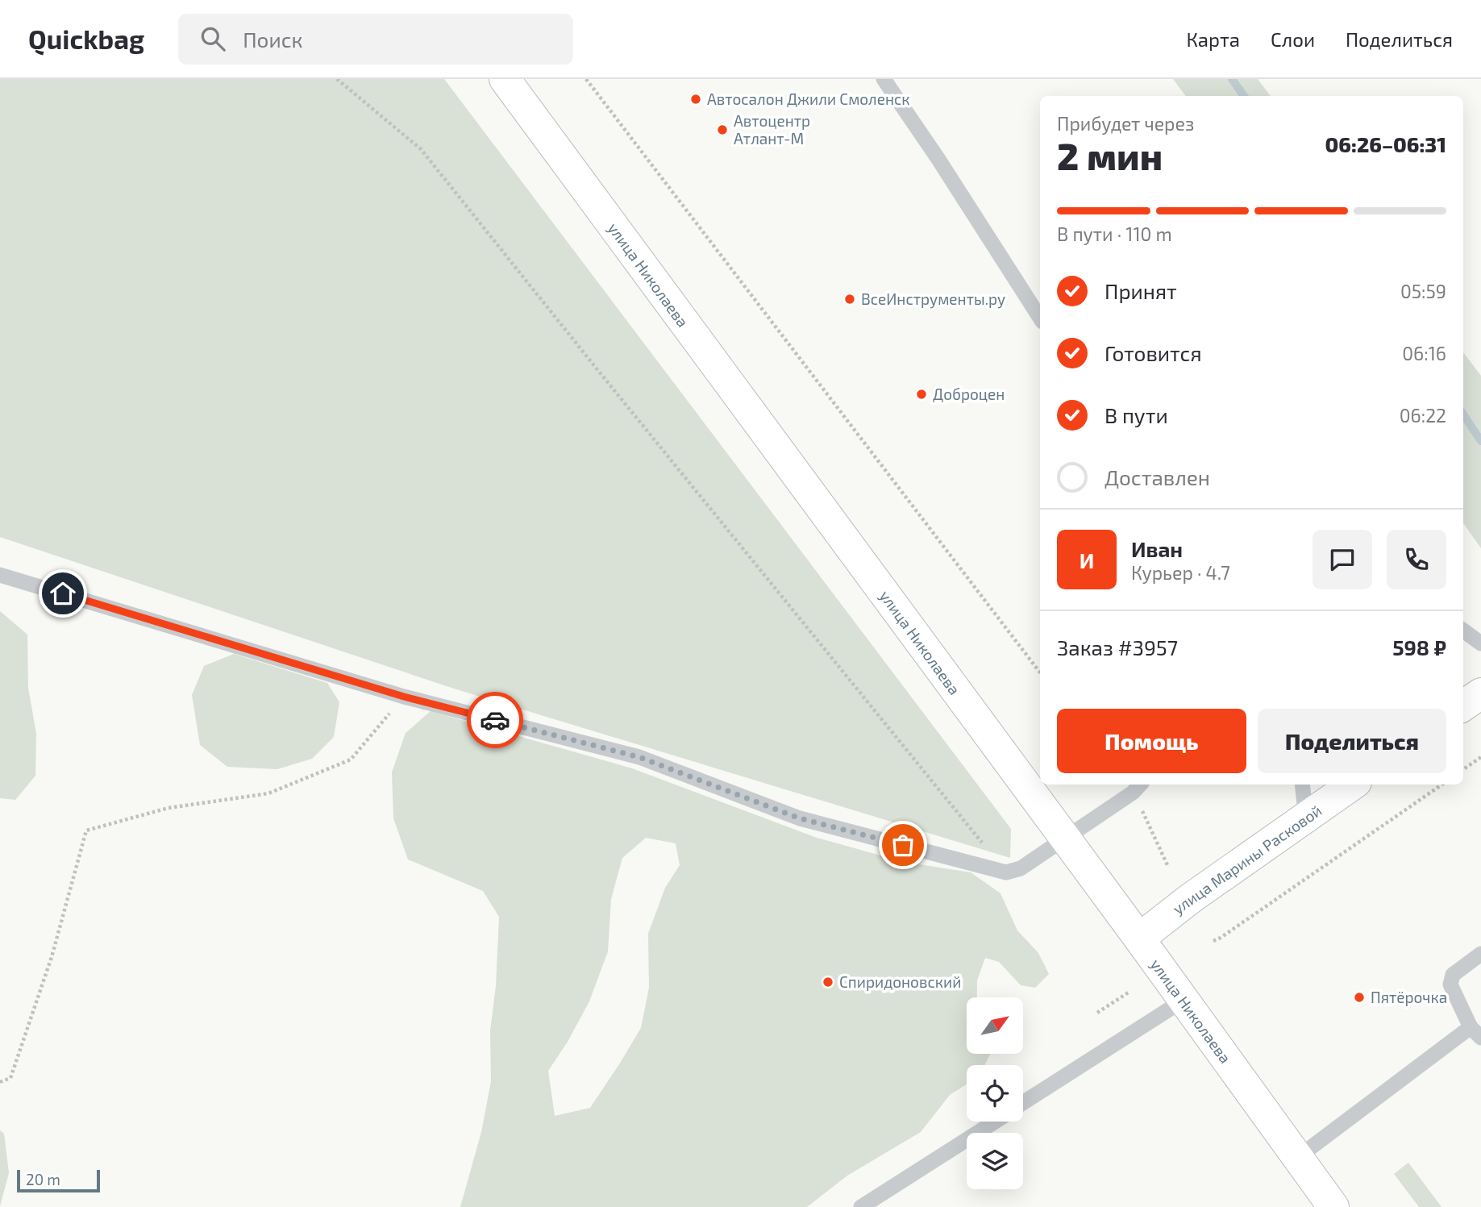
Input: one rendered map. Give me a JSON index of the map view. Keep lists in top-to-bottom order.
{
  "streets": {
    "main road": ["улица Николаева", "улица Марины Расковой"]
  },
  "crossings": [
    ["улица Николаева", "улица Марины Расковой"]
  ],
  "places": [
    "Автосалон Джили Смоленск",
    "Автоцентр Атлант-М",
    "ВсеИнструменты.ру",
    "Доброцен",
    "Спиридоновский",
    "Пятёрочка"
  ],
  "scale_bar": "20 m",
  "north": "top right",
  "page": {
    "header": "Quickbag",
    "search": "Поиск",
    "nav": ["Карта", "Слои", "Поделиться"],
    "heading": ["2 мин", "Прибудет через", "06:26–06:31"],
    "panel": [
      "Иван",
      "Курьер · 4.7",
      "Заказ #3957",
      "598 ₽"
    ],
    "bar": "В пути · 110 m",
    "list": [
      ["Принят", "05:59"],
      ["Готовится", "06:16"],
      ["В пути", "06:22"],
      "Доставлен"
    ],
    "round": "И",
    "buttons": ["Помощь", "Поделиться"],
    "scale": "20 m"
  }
}
